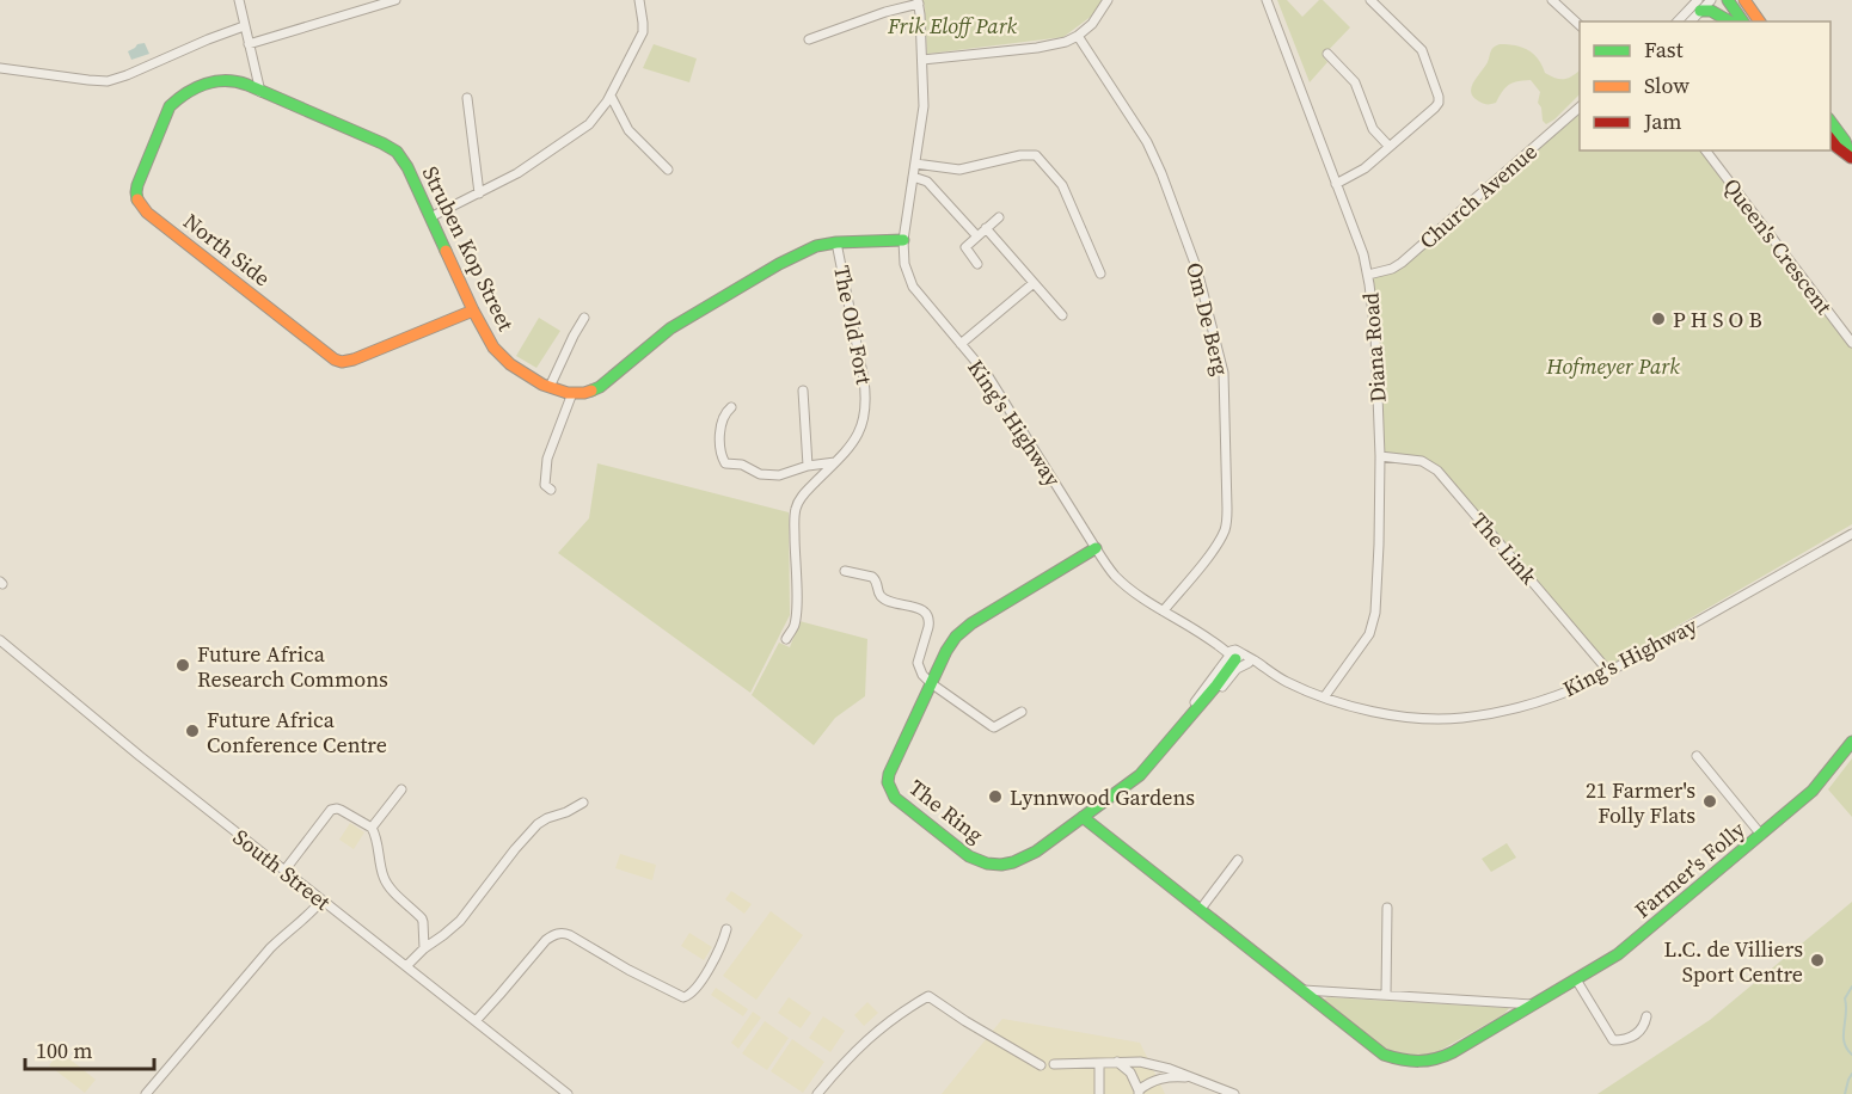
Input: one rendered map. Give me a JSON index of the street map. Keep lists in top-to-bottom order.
{
  "streets": {
    "street": [
      "Church Avenue",
      "Queen's Crescent",
      "Struben Kop Street",
      "North Side",
      "Om De Berg",
      "The Old Fort",
      "Diana Road",
      "King's Highway",
      "The Link",
      "The Ring",
      "South Street",
      "Farmer's Folly"
    ]
  },
  "crossings": [
    ["Church Avenue", "Diana Road"],
    ["Struben Kop Street", "North Side"],
    ["Struben Kop Street", "The Old Fort"],
    ["Struben Kop Street", "King's Highway"],
    ["Om De Berg", "King's Highway"],
    ["Diana Road", "King's Highway"],
    ["Diana Road", "The Link"],
    ["King's Highway", "The Link"],
    ["King's Highway", "The Ring"],
    ["The Ring", "Farmer's Folly"]
  ],
  "parks": ["Frik Eloff Park", "Hofmeyer Park"],
  "places": [
    "P H S O B",
    "Future Africa Research Commons",
    "Future Africa Conference Centre",
    "Lynnwood Gardens",
    "21 Farmer's Folly Flats",
    "L.C. de Villiers Sport Centre"
  ],
  "legend": ["Fast", "Slow", "Jam"],
  "scale_bar": "100 m"
}
